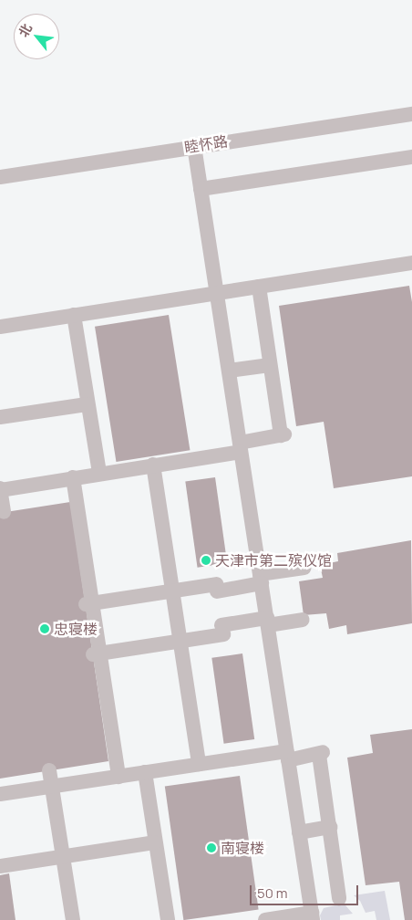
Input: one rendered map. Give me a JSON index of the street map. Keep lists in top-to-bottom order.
{
  "streets": {
    "street": ["睦怀路"]
  },
  "places": ["天津市第二殡仪馆", "忠寝楼", "南寝楼"],
  "scale_bar": "50 m",
  "north": "top left"
}
